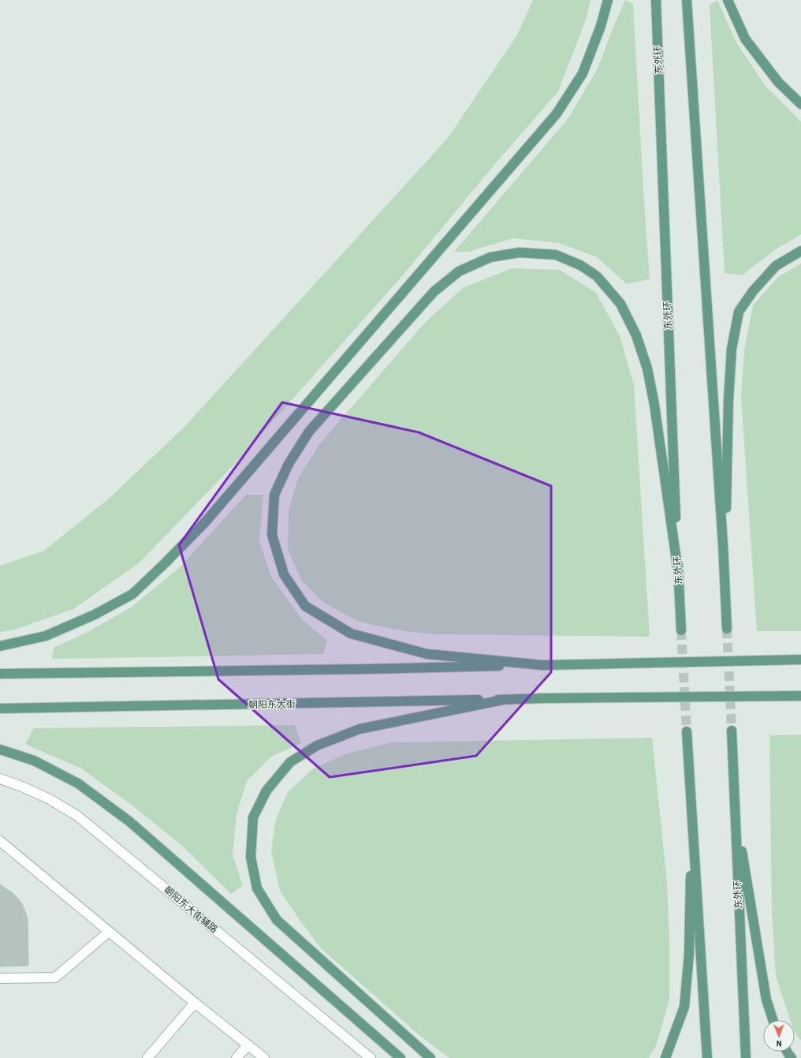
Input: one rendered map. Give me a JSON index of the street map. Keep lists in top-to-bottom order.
{
  "streets": {
    "main road": ["东外环", "朝阳东大街"],
    "street": ["朝阳东大街辅路"]
  },
  "north": "bottom"
}
